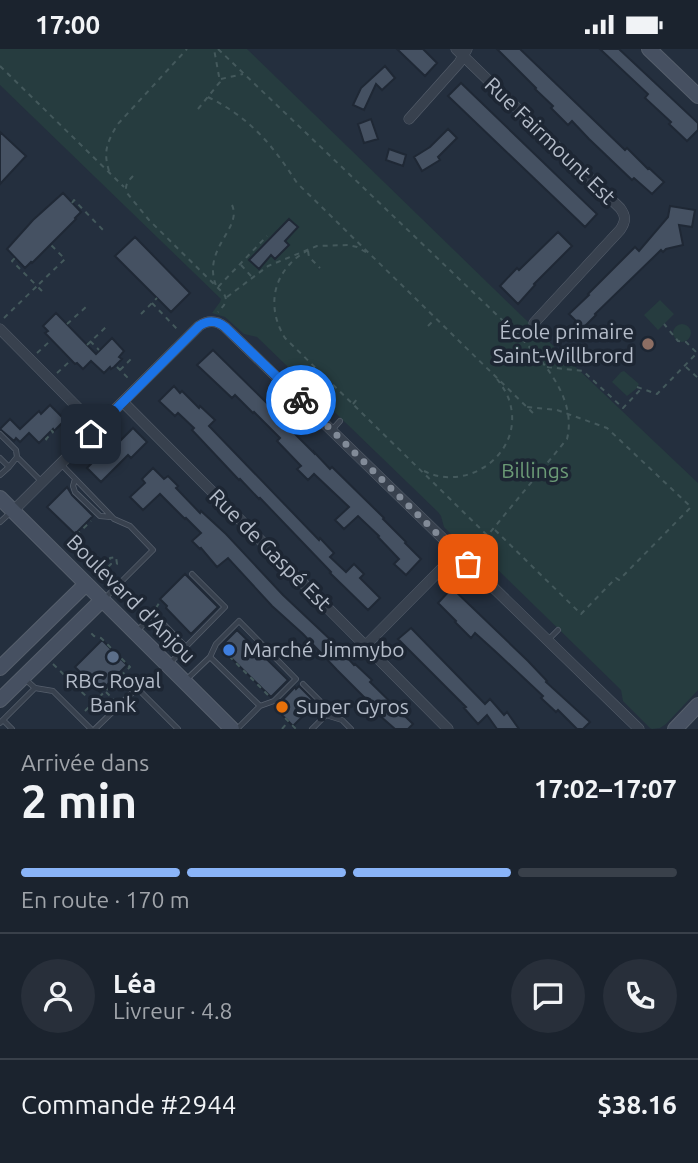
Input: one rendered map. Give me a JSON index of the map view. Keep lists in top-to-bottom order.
{
  "streets": {
    "street": ["Rue Fairmount Est", "Rue de Gaspé Est", "Boulevard d'Anjou"]
  },
  "parks": ["Billings"],
  "places": [
    "École primaire Saint-Willbrord",
    "Marché Jimmybo",
    "RBC Royal Bank",
    "Super Gyros"
  ],
  "page": {
    "status": "17:00",
    "heading": ["2 min", "Arrivée dans", "17:02–17:07"],
    "panel": [
      "Léa",
      "Livreur · 4.8",
      "Commande #2944",
      "$38.16"
    ],
    "bar": "En route · 170 m"
  }
}
